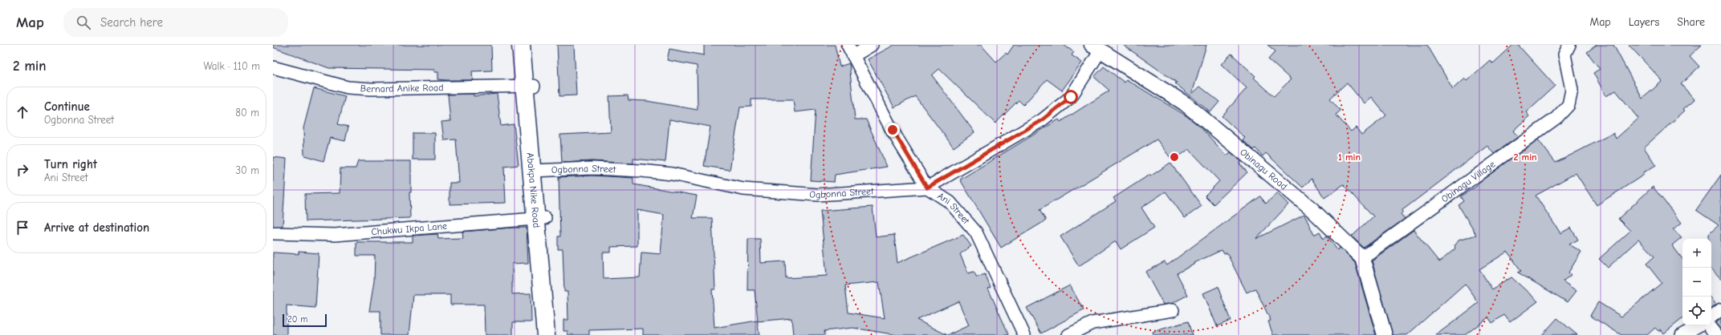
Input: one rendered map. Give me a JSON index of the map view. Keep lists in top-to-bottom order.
{
  "streets": {
    "main road": ["Abakpa Nike Road"],
    "street": [
      "Bernard Anike Road",
      "Obinagu Road",
      "Ogbonna Street",
      "Obinagu Village",
      "Ani Street",
      "Chukwu Ikpa Lane"
    ]
  },
  "crossings": [
    ["Bernard Anike Road", "Abakpa Nike Road"],
    ["Obinagu Road", "Ogbonna Street"],
    ["Obinagu Road", "Obinagu Village"],
    ["Ogbonna Street", "Abakpa Nike Road"],
    ["Ogbonna Street", "Ani Street"],
    ["Abakpa Nike Road", "Chukwu Ikpa Lane"]
  ],
  "scale_bar": "20 m",
  "page": {
    "header": "Map",
    "search": "Search here",
    "nav": ["Map", "Layers", "Share"],
    "heading": ["2 min", "Walk · 110 m"],
    "list": [
      ["Continue", "Ogbonna Street", "80 m"],
      ["Turn right", "Ani Street", "30 m"],
      "Arrive at destination"
    ],
    "map_buttons": ["+", "−"],
    "scale": "20 m"
  },
  "rings": ["1 min", "2 min"]
}
